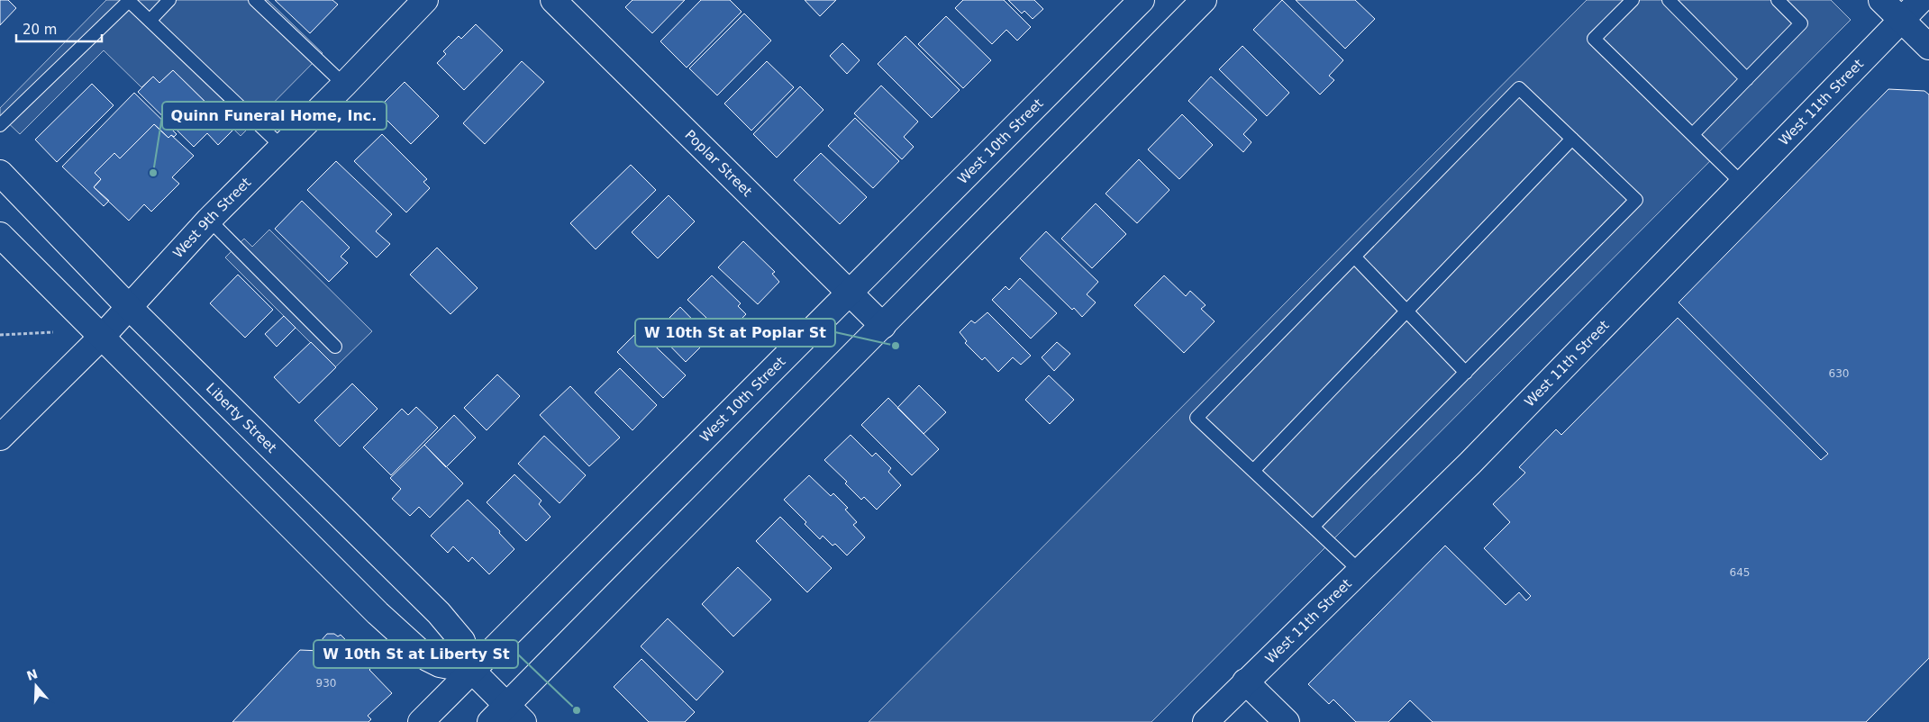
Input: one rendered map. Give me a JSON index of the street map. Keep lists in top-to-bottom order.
{
  "streets": {
    "street": [
      "West 11th Street",
      "West 10th Street",
      "Poplar Street",
      "West 9th Street",
      "Liberty Street"
    ]
  },
  "crossings": [
    ["West 10th Street", "Poplar Street"],
    ["West 10th Street", "Liberty Street"],
    ["West 9th Street", "Liberty Street"]
  ],
  "places": ["Quinn Funeral Home, Inc.", "W 10th St at Poplar St", "W 10th St at Liberty St"],
  "house_numbers": ["630", "645", "930"],
  "scale_bar": "20 m",
  "north": "top"
}
